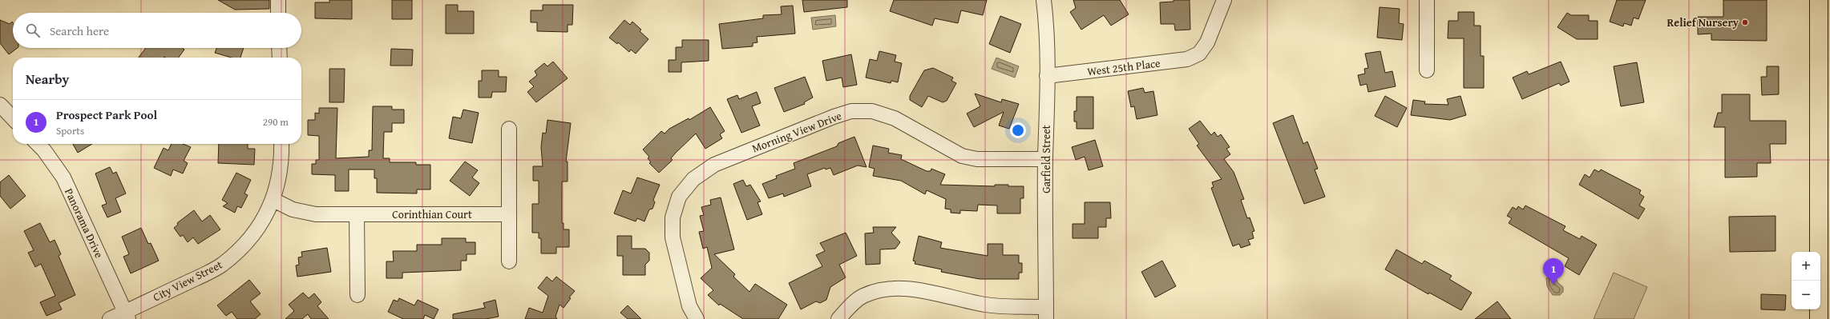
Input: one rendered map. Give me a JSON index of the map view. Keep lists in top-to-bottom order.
{
  "streets": {
    "street": [
      "West 25th Place",
      "Morning View Drive",
      "Garfield Street",
      "Corinthian Court",
      "Panorama Drive",
      "City View Street"
    ]
  },
  "crossings": [
    ["West 25th Place", "Garfield Street"],
    ["Morning View Drive", "Garfield Street"],
    ["Corinthian Court", "City View Street"],
    ["Panorama Drive", "City View Street"]
  ],
  "places": ["Relief Nursery"],
  "page": {
    "search": "Search here",
    "heading": "Nearby",
    "list": [
      {
        "mark": "1",
        "name": "Prospect Park Pool",
        "note": "Sports",
        "value": "290 m"
      }
    ],
    "map_buttons": ["+", "−"],
    "pins": "1"
  }
}
